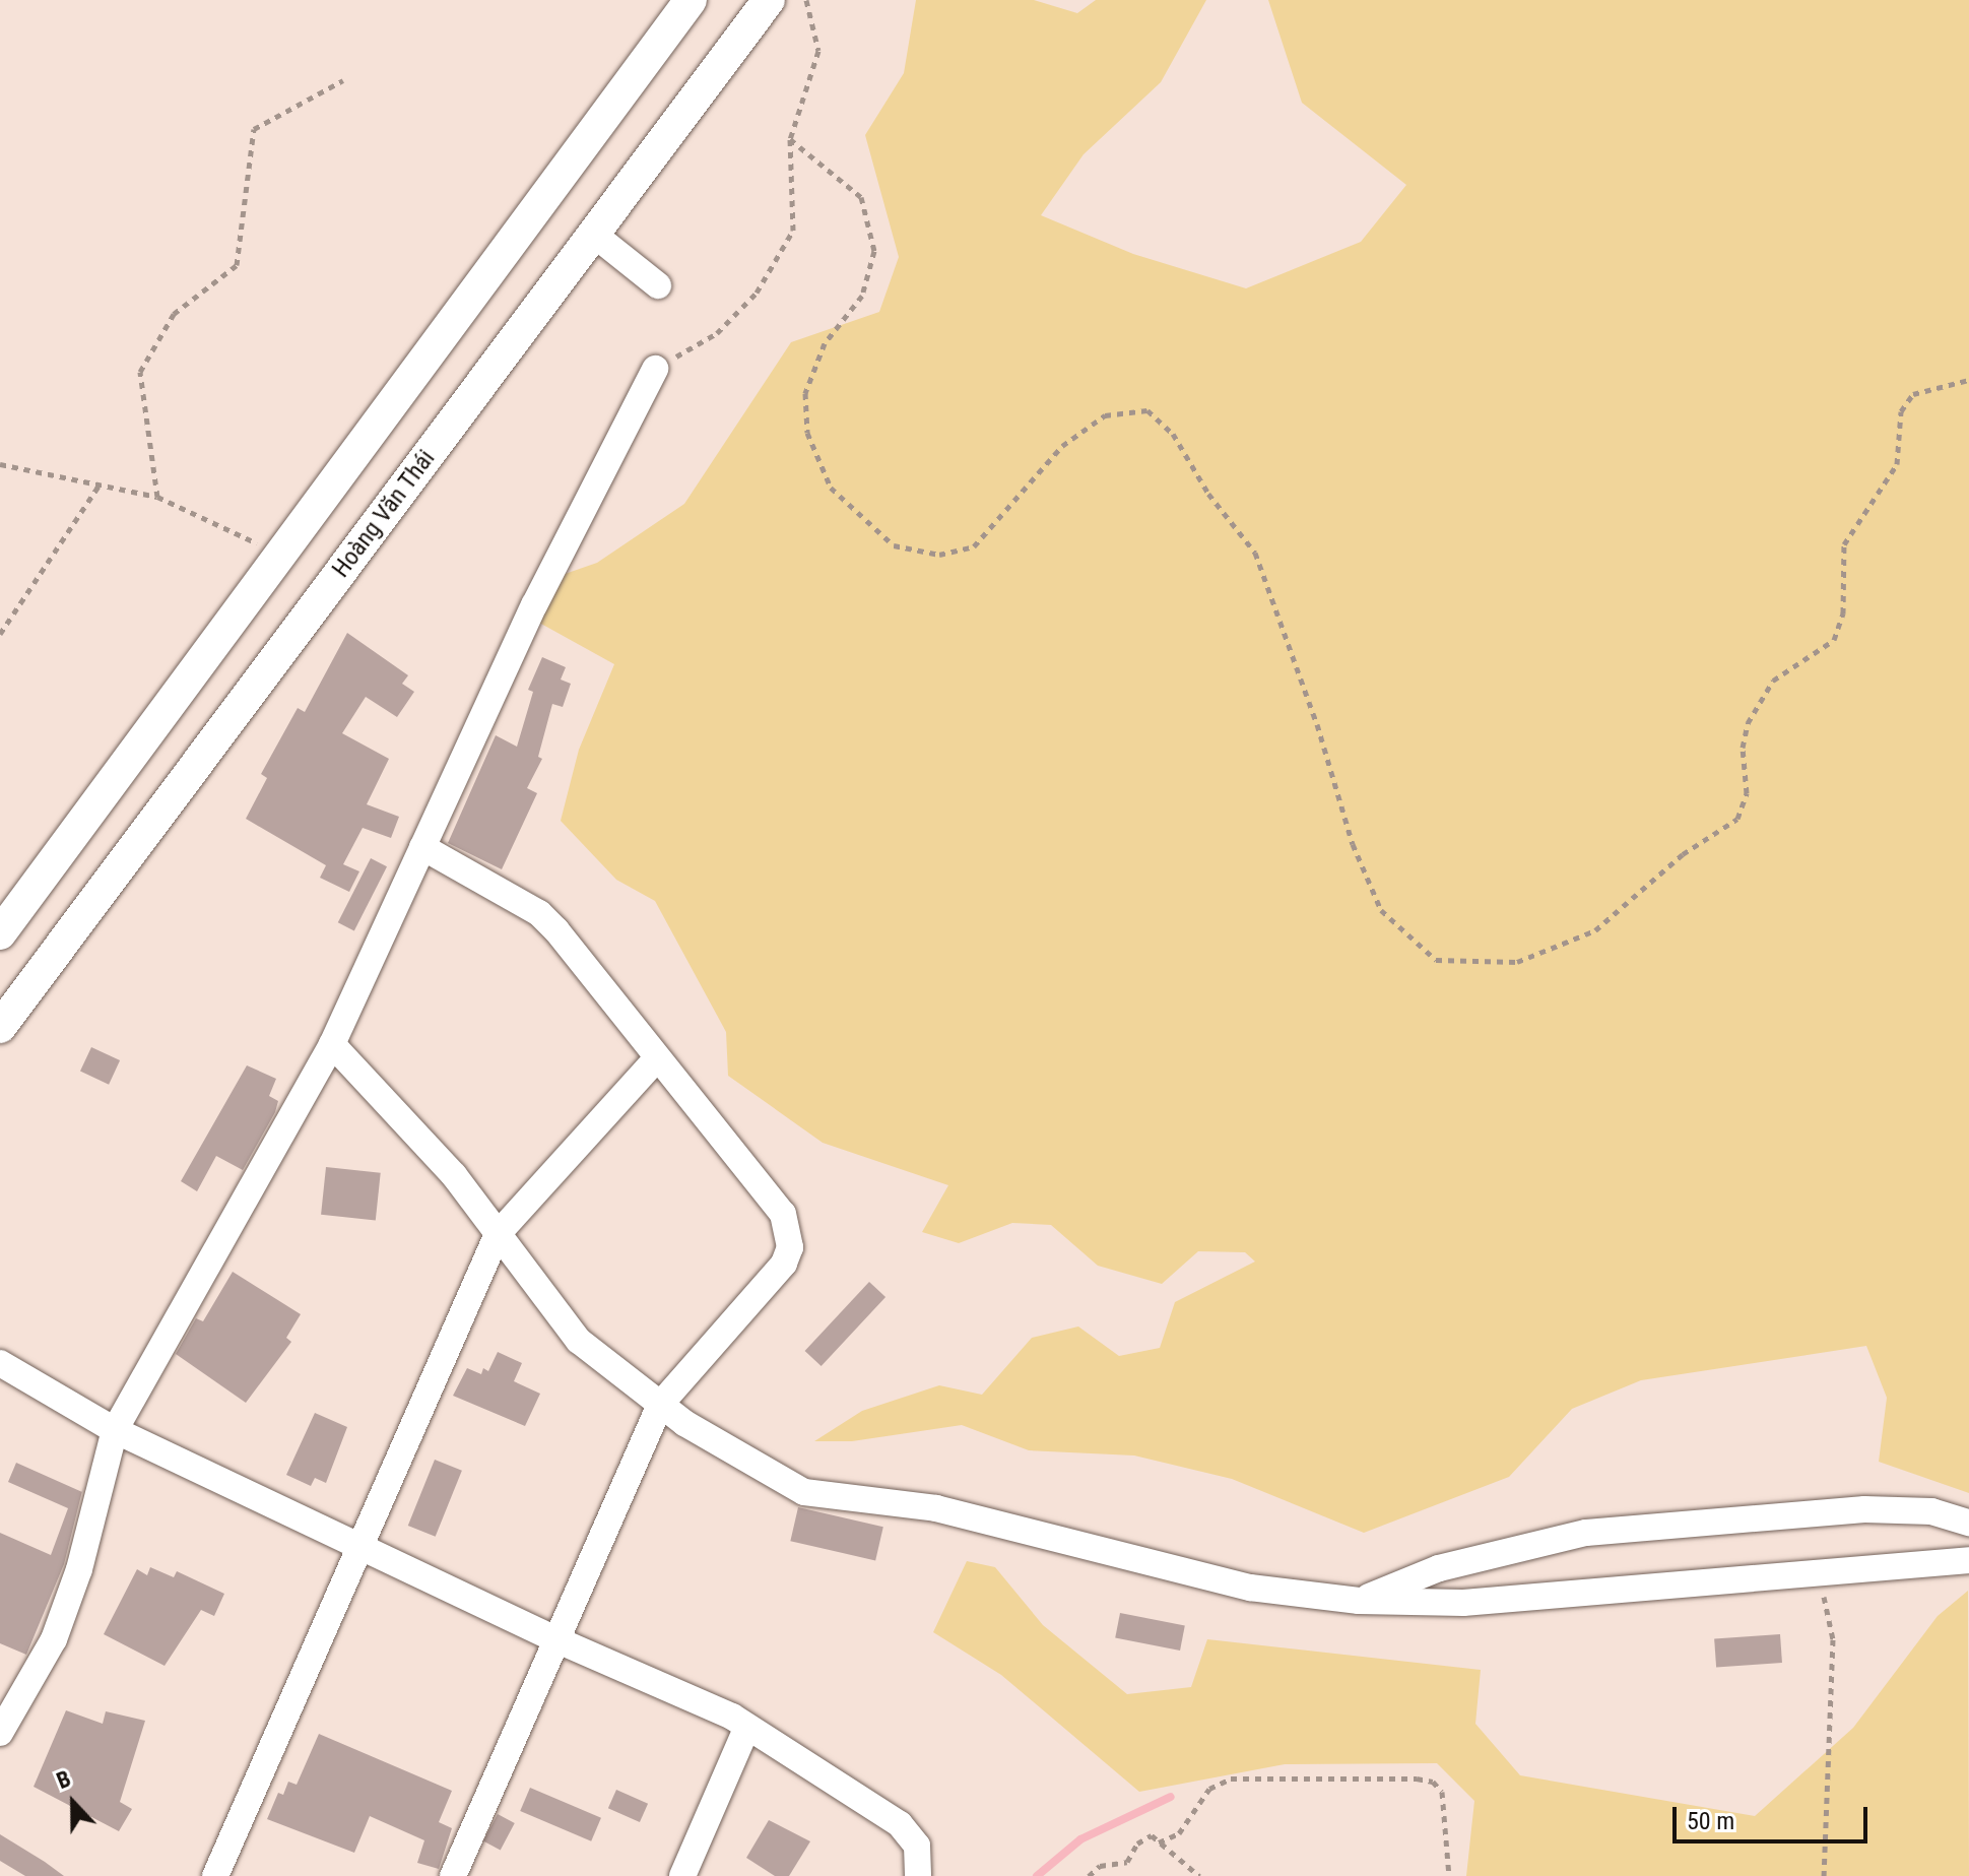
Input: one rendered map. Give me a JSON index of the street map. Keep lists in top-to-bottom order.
{
  "streets": {
    "main road": ["Hoàng Văn Thái"]
  },
  "scale_bar": "50 m",
  "north": "top"
}
